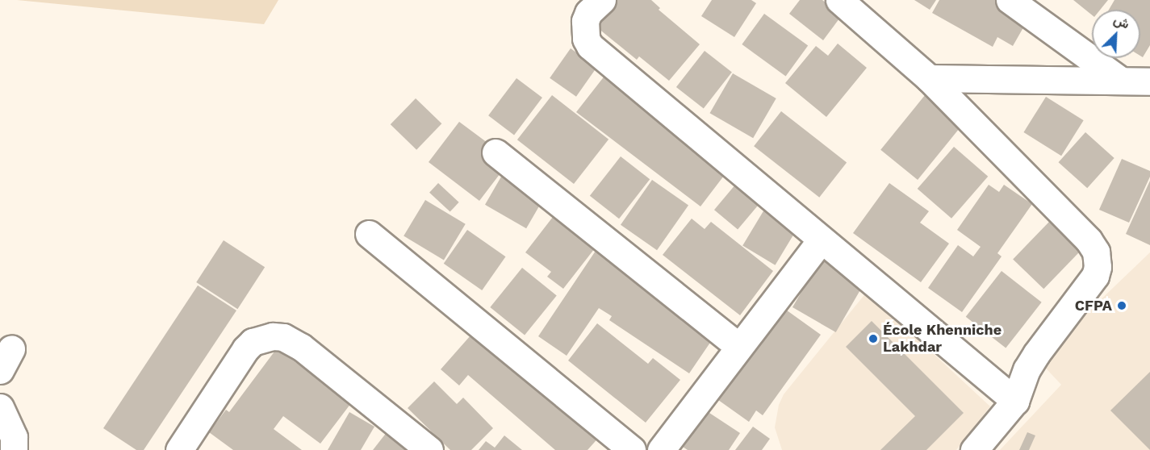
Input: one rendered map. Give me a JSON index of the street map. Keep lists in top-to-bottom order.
{
  "places": ["CFPA", "École Khenniche Lakhdar"],
  "north": "top right"
}
